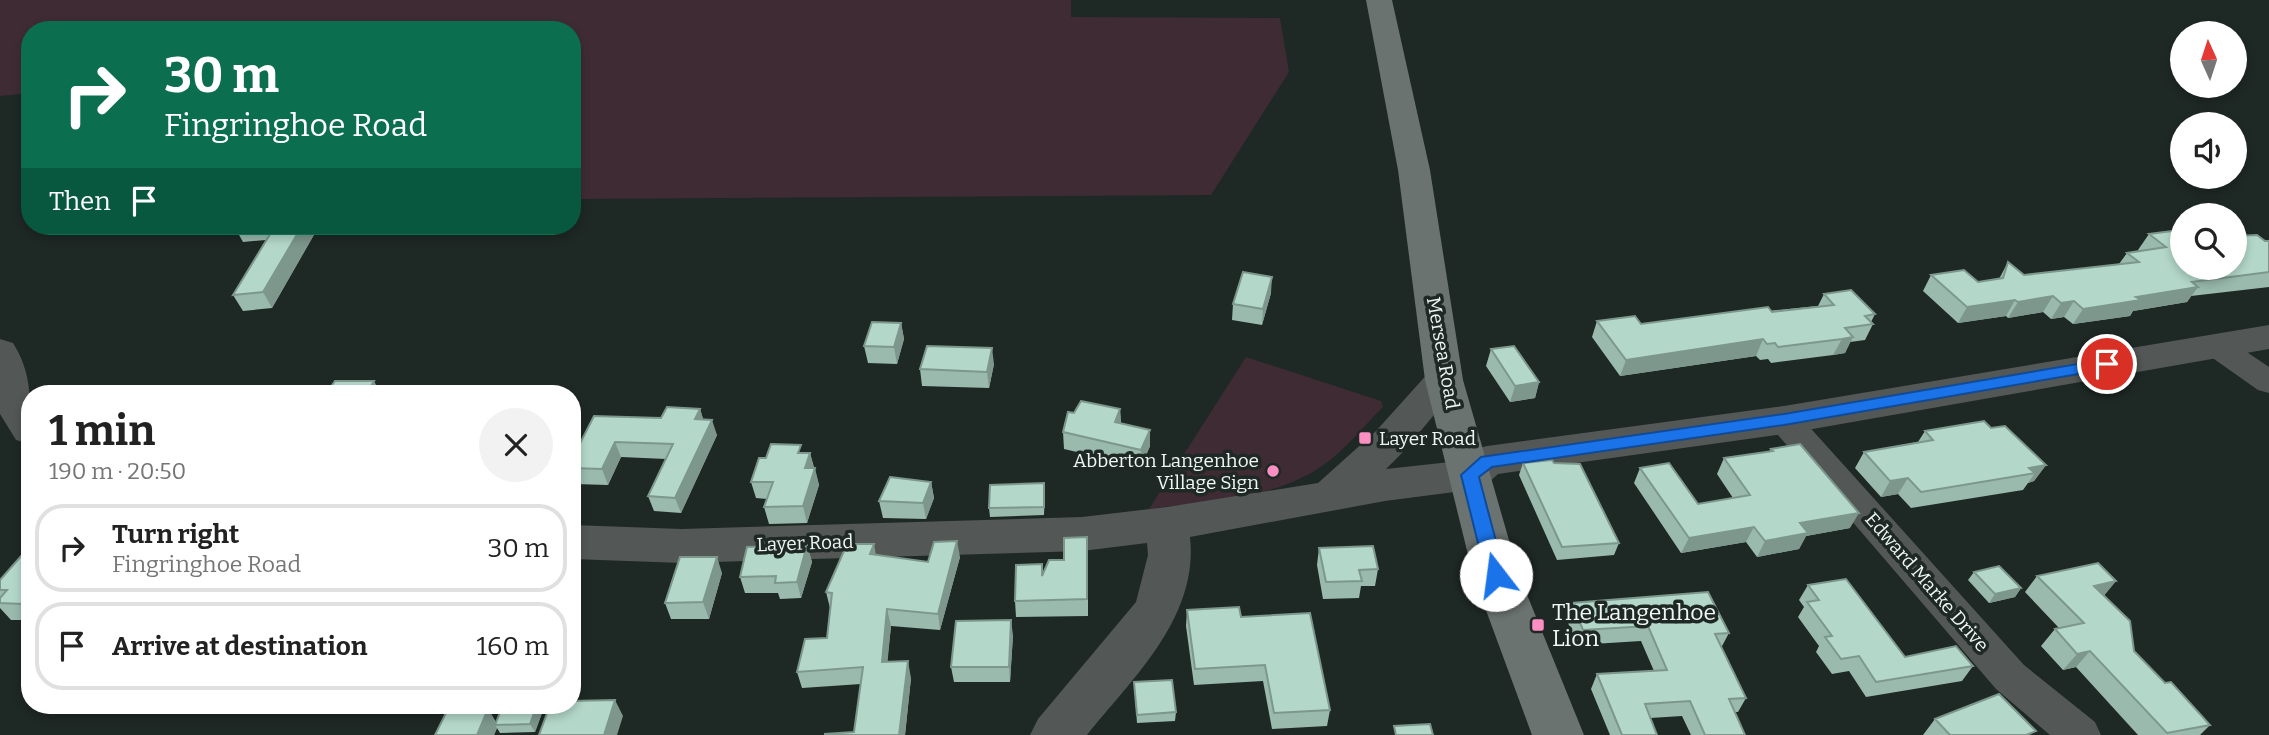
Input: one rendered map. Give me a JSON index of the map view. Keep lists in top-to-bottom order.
{
  "streets": {
    "main road": ["Mersea Road"],
    "street": ["Layer Road", "Edward Marke Drive"]
  },
  "crossings": [
    ["Mersea Road", "Layer Road"]
  ],
  "places": {
    "transit": ["Layer Road", "The Langenhoe Lion"],
    "other": ["Abberton Langenhoe Village Sign"]
  },
  "north": "top",
  "page": {
    "turn": ["30 m", "Fingringhoe Road"],
    "then": "Then",
    "heading": ["1 min", "190 m · 20:50"],
    "list": [
      {
        "name": "Turn right",
        "note": "Fingringhoe Road",
        "value": "30 m"
      },
      {
        "name": "Arrive at destination",
        "value": "160 m"
      }
    ]
  }
}
